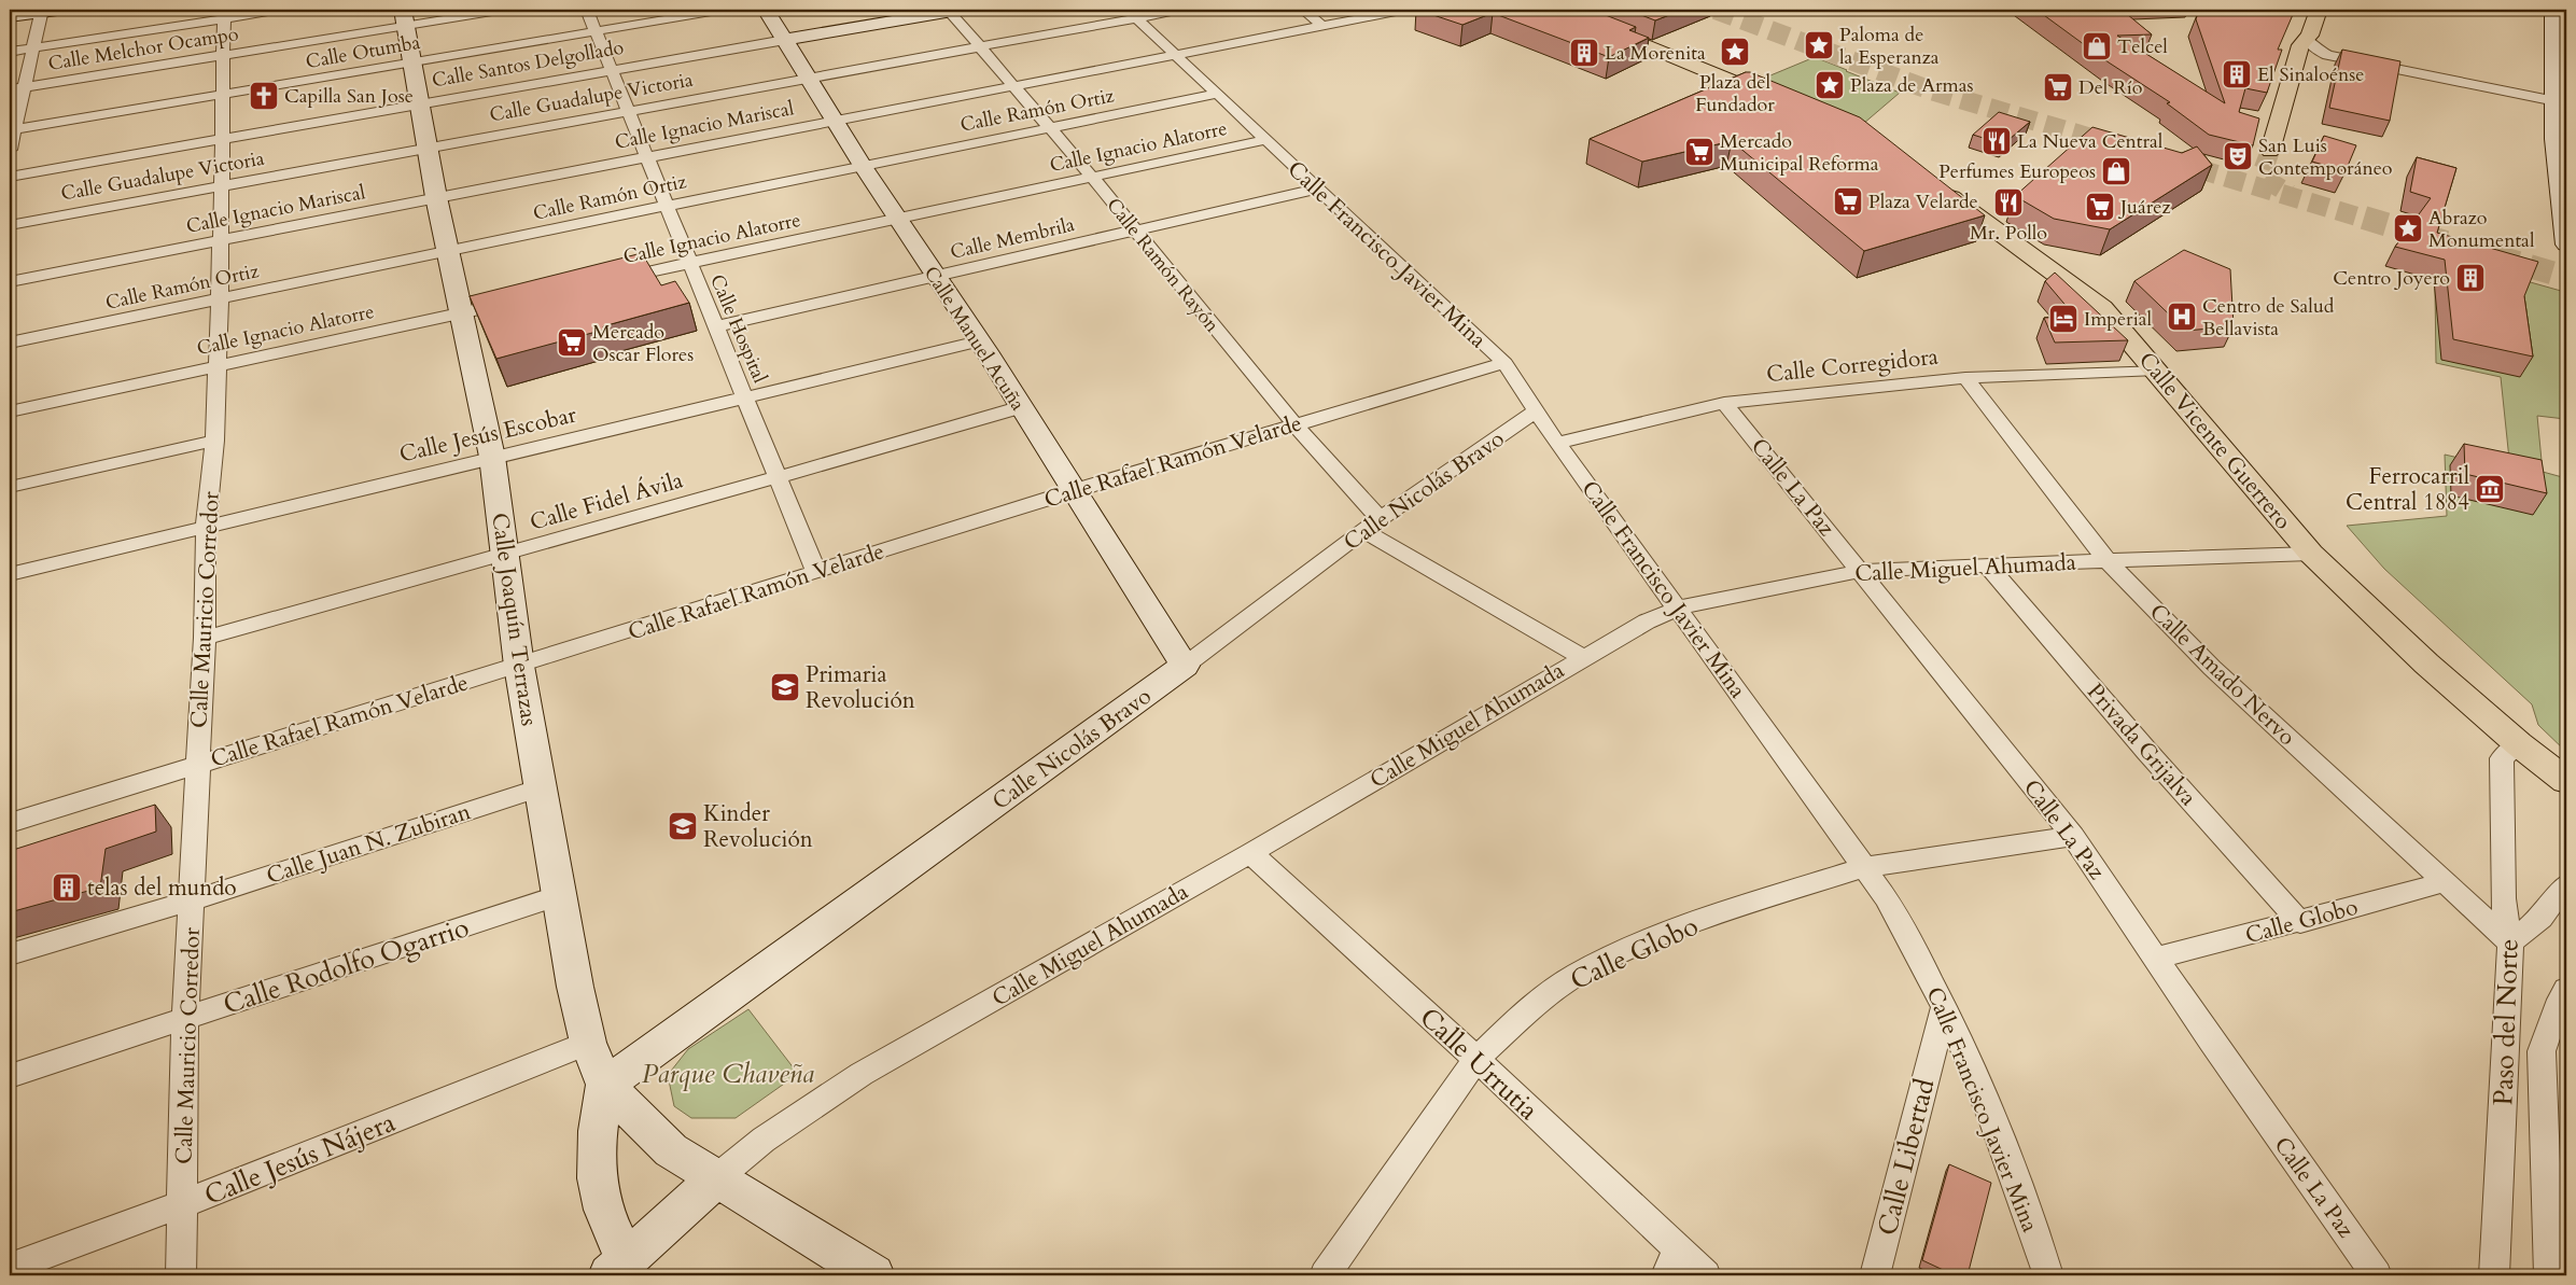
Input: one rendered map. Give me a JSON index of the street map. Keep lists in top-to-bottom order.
{
  "streets": {
    "main road": [
      "Calle Santos Delgollado",
      "Calle Manuel Acuña",
      "Calle Vicente Guerrero",
      "Calle Nicolás Bravo",
      "Calle Joaquín Terrazas"
    ],
    "street": [
      "Calle Melchor Ocampo",
      "Calle Otumba",
      "Calle Guadalupe Victoria",
      "Calle Ramón Ortiz",
      "Calle Ignacio Mariscal",
      "Calle Ignacio Alatorre",
      "Calle Membrila",
      "Calle Francisco Javier Mina",
      "Calle Ramón Rayón",
      "Calle Hospital",
      "Calle Corregidora",
      "Calle Jesús Escobar",
      "Calle Rafael Ramón Velarde",
      "Calle La Paz",
      "Calle Fidel Ávila",
      "Calle Miguel Ahumada",
      "Calle Mauricio Corredor",
      "Calle Amado Nervo",
      "Privada Grijalva",
      "Calle Juan N. Zubiran",
      "Calle Globo",
      "Calle Rodolfo Ogarrio",
      "Paso del Norte",
      "Calle Urrutia",
      "Calle Libertad",
      "Calle Jesús Nájera"
    ]
  },
  "crossings": [
    ["Calle Melchor Ocampo", "Calle Mauricio Corredor"],
    ["Calle Melchor Ocampo", "Calle Joaquín Terrazas"],
    ["Calle Otumba", "Calle Hospital"],
    ["Calle Otumba", "Calle Mauricio Corredor"],
    ["Calle Otumba", "Calle Joaquín Terrazas"],
    ["Calle Santos Delgollado", "Calle Ramón Rayón"],
    ["Calle Santos Delgollado", "Calle Hospital"],
    ["Calle Santos Delgollado", "Calle Manuel Acuña"],
    ["Calle Santos Delgollado", "Calle Mauricio Corredor"],
    ["Calle Santos Delgollado", "Calle Joaquín Terrazas"],
    ["Calle Guadalupe Victoria", "Calle Francisco Javier Mina"],
    ["Calle Guadalupe Victoria", "Calle Ramón Rayón"],
    ["Calle Guadalupe Victoria", "Calle Hospital"],
    ["Calle Guadalupe Victoria", "Calle Manuel Acuña"],
    ["Calle Guadalupe Victoria", "Calle Mauricio Corredor"],
    ["Calle Guadalupe Victoria", "Calle Joaquín Terrazas"],
    ["Calle Ramón Ortiz", "Calle Francisco Javier Mina"],
    ["Calle Ramón Ortiz", "Calle Ramón Rayón"],
    ["Calle Ramón Ortiz", "Calle Hospital"],
    ["Calle Ramón Ortiz", "Calle Manuel Acuña"],
    ["Calle Ramón Ortiz", "Calle Mauricio Corredor"],
    ["Calle Ramón Ortiz", "Calle Joaquín Terrazas"],
    ["Calle Ignacio Mariscal", "Calle Francisco Javier Mina"],
    ["Calle Ignacio Mariscal", "Calle Ramón Rayón"],
    ["Calle Ignacio Mariscal", "Calle Hospital"],
    ["Calle Ignacio Mariscal", "Calle Manuel Acuña"],
    ["Calle Ignacio Mariscal", "Calle Mauricio Corredor"],
    ["Calle Ignacio Mariscal", "Calle Joaquín Terrazas"],
    ["Calle Ignacio Alatorre", "Calle Francisco Javier Mina"],
    ["Calle Ignacio Alatorre", "Calle Ramón Rayón"],
    ["Calle Ignacio Alatorre", "Calle Hospital"],
    ["Calle Ignacio Alatorre", "Calle Manuel Acuña"],
    ["Calle Ignacio Alatorre", "Calle Mauricio Corredor"],
    ["Calle Ignacio Alatorre", "Calle Joaquín Terrazas"],
    ["Calle Membrila", "Calle Francisco Javier Mina"],
    ["Calle Membrila", "Calle Ramón Rayón"],
    ["Calle Membrila", "Calle Hospital"],
    ["Calle Membrila", "Calle Manuel Acuña"],
    ["Calle Francisco Javier Mina", "Calle Corregidora"],
    ["Calle Francisco Javier Mina", "Calle Rafael Ramón Velarde"],
    ["Calle Francisco Javier Mina", "Calle Nicolás Bravo"],
    ["Calle Francisco Javier Mina", "Calle Miguel Ahumada"],
    ["Calle Francisco Javier Mina", "Calle Globo"],
    ["Calle Francisco Javier Mina", "Calle Libertad"],
    ["Calle Ramón Rayón", "Calle Rafael Ramón Velarde"],
    ["Calle Ramón Rayón", "Calle Nicolás Bravo"],
    ["Calle Ramón Rayón", "Calle Miguel Ahumada"],
    ["Calle Hospital", "Calle Jesús Escobar"],
    ["Calle Hospital", "Calle Rafael Ramón Velarde"],
    ["Calle Hospital", "Calle Fidel Ávila"],
    ["Calle Manuel Acuña", "Calle Jesús Escobar"],
    ["Calle Manuel Acuña", "Calle Rafael Ramón Velarde"],
    ["Calle Manuel Acuña", "Calle Nicolás Bravo"],
    ["Calle Manuel Acuña", "Calle Fidel Ávila"],
    ["Calle Corregidora", "Calle Vicente Guerrero"],
    ["Calle Corregidora", "Calle La Paz"],
    ["Calle Corregidora", "Calle Amado Nervo"],
    ["Calle Jesús Escobar", "Calle Mauricio Corredor"],
    ["Calle Jesús Escobar", "Calle Joaquín Terrazas"],
    ["Calle Vicente Guerrero", "Calle Miguel Ahumada"],
    ["Calle Vicente Guerrero", "Paso del Norte"],
    ["Calle Rafael Ramón Velarde", "Calle Mauricio Corredor"],
    ["Calle Rafael Ramón Velarde", "Calle Joaquín Terrazas"],
    ["Calle La Paz", "Calle Miguel Ahumada"],
    ["Calle La Paz", "Calle Globo"],
    ["Calle Nicolás Bravo", "Calle Joaquín Terrazas"],
    ["Calle Fidel Ávila", "Calle Mauricio Corredor"],
    ["Calle Fidel Ávila", "Calle Joaquín Terrazas"],
    ["Calle Miguel Ahumada", "Calle Joaquín Terrazas"],
    ["Calle Miguel Ahumada", "Calle Amado Nervo"],
    ["Calle Miguel Ahumada", "Privada Grijalva"],
    ["Calle Miguel Ahumada", "Calle Urrutia"],
    ["Calle Mauricio Corredor", "Calle Juan N. Zubiran"],
    ["Calle Mauricio Corredor", "Calle Rodolfo Ogarrio"],
    ["Calle Mauricio Corredor", "Calle Jesús Nájera"],
    ["Calle Joaquín Terrazas", "Calle Juan N. Zubiran"],
    ["Calle Joaquín Terrazas", "Calle Rodolfo Ogarrio"],
    ["Calle Joaquín Terrazas", "Calle Jesús Nájera"],
    ["Calle Amado Nervo", "Calle Globo"],
    ["Calle Amado Nervo", "Paso del Norte"],
    ["Privada Grijalva", "Calle Globo"],
    ["Calle Globo", "Calle Urrutia"]
  ],
  "parks": ["Parque Chaveña"],
  "places": {
    "place": [
      "Paloma de la Esperanza",
      "Plaza del Fundador",
      "Plaza de Armas",
      "Abrazo Monumental"
    ],
    "shop": ["Telcel", "Perfumes Europeos"],
    "building": [
      "La Morenita",
      "El Sinaloénse",
      "Centro Joyero",
      "telas del mundo"
    ],
    "supermarket": [
      "Del Río",
      "Mercado Municipal Reforma",
      "Plaza Velarde",
      "Juárez",
      "Mercado Oscar Flores"
    ],
    "church": ["Capilla San Jose"],
    "restaurant": ["La Nueva Central", "Mr. Pollo"],
    "theatre": ["San Luis Contemporáneo"],
    "hospital": ["Centro de Salud Bellavista"],
    "hotel": ["Imperial"],
    "museum": ["Ferrocarril Central 1884"],
    "school or university": ["Primaria Revolución", "Kinder Revolución"]
  }
}
